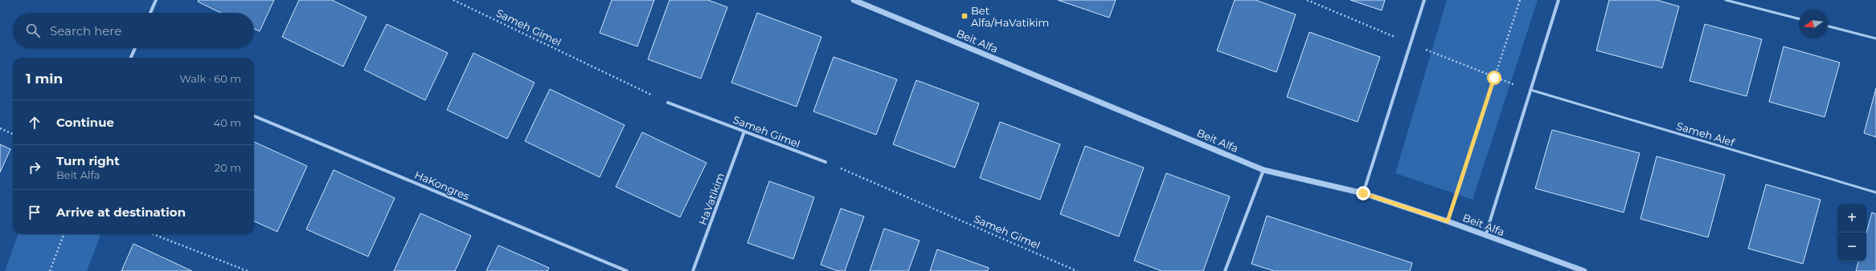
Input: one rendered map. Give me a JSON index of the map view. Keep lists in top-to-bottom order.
{
  "streets": {
    "street": [
      "Sameh Gimel",
      "Beit Alfa",
      "HaKongres",
      "HaVatikim"
    ],
    "lane": ["Sameh Alef"]
  },
  "crossings": [
    ["Sameh Gimel", "HaVatikim"]
  ],
  "places": {
    "transit": ["Bet Alfa/HaVatikim"]
  },
  "north": "left",
  "page": {
    "search": "Search here",
    "heading": ["1 min", "Walk · 60 m"],
    "list": [
      ["Continue", "40 m"],
      ["Turn right", "Beit Alfa", "20 m"],
      "Arrive at destination"
    ],
    "map_buttons": ["+", "−"]
  }
}
